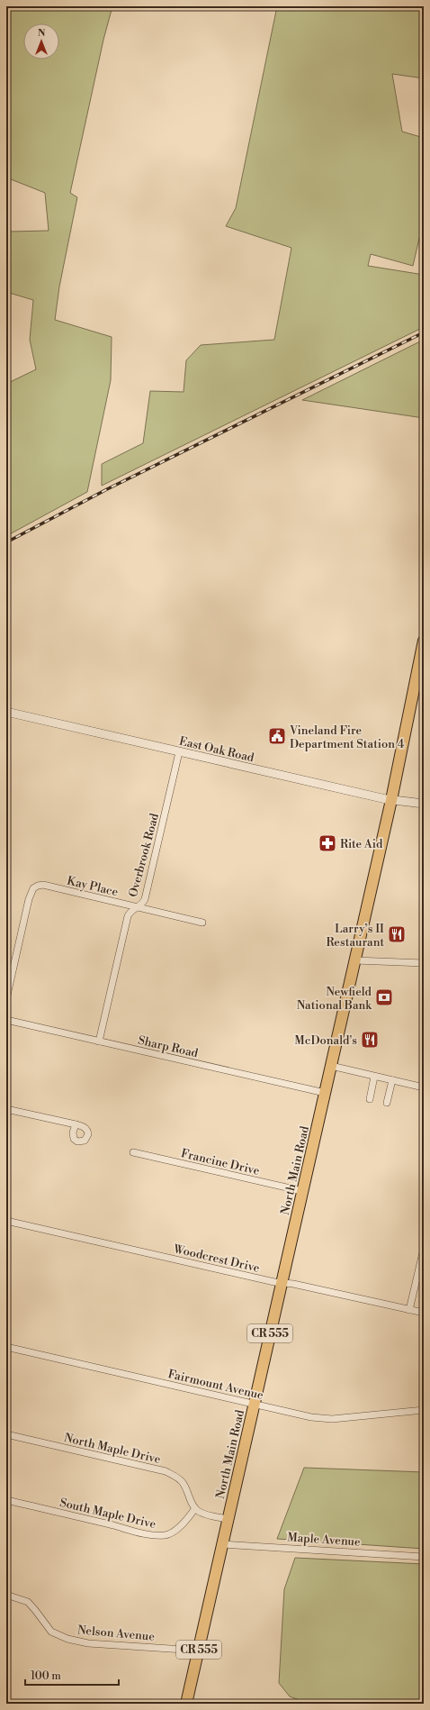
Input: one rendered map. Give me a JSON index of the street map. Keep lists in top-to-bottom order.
{
  "streets": {
    "main road": ["North Main Road", "CR 555"],
    "street": [
      "East Oak Road",
      "Overbrook Road",
      "Kay Place",
      "Sharp Road",
      "Francine Drive",
      "Woodcrest Drive",
      "Fairmount Avenue",
      "North Maple Drive",
      "South Maple Drive",
      "Maple Avenue",
      "Nelson Avenue"
    ]
  },
  "crossings": [
    ["East Oak Road", "Overbrook Road"],
    ["East Oak Road", "North Main Road"],
    ["Overbrook Road", "Kay Place"],
    ["Overbrook Road", "Sharp Road"],
    ["Sharp Road", "North Main Road"],
    ["Francine Drive", "North Main Road"],
    ["North Main Road", "Woodcrest Drive"],
    ["North Main Road", "Fairmount Avenue"],
    ["North Main Road", "Maple Avenue"],
    ["North Main Road", "Nelson Avenue"],
    ["North Maple Drive", "South Maple Drive"]
  ],
  "places": {
    "public building": ["Vineland Fire Department Station 4"],
    "pharmacy": ["Rite Aid"],
    "restaurant": ["Larry’s II Restaurant", "McDonald's"],
    "bank": ["Newfield National Bank"]
  },
  "scale_bar": "100 m",
  "north": "top"
}
